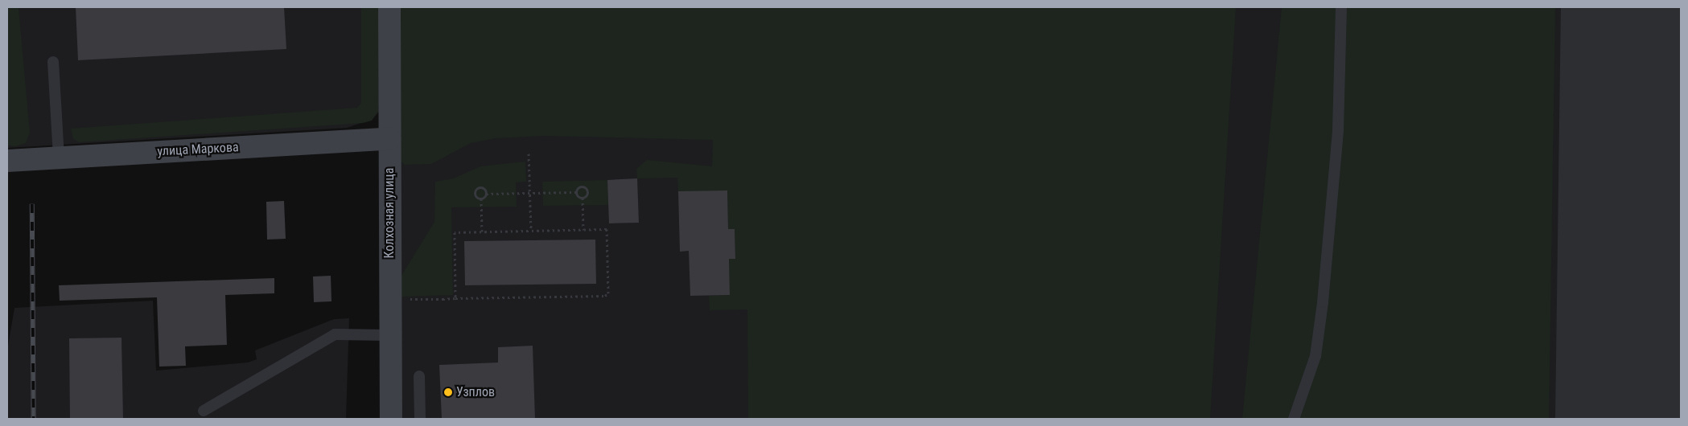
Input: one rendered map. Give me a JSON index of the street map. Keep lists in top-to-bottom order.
{
  "streets": {
    "street": ["улица Маркова", "Колхозная улица"]
  },
  "crossings": [
    ["улица Маркова", "Колхозная улица"]
  ],
  "places": ["Узплов"]
}
